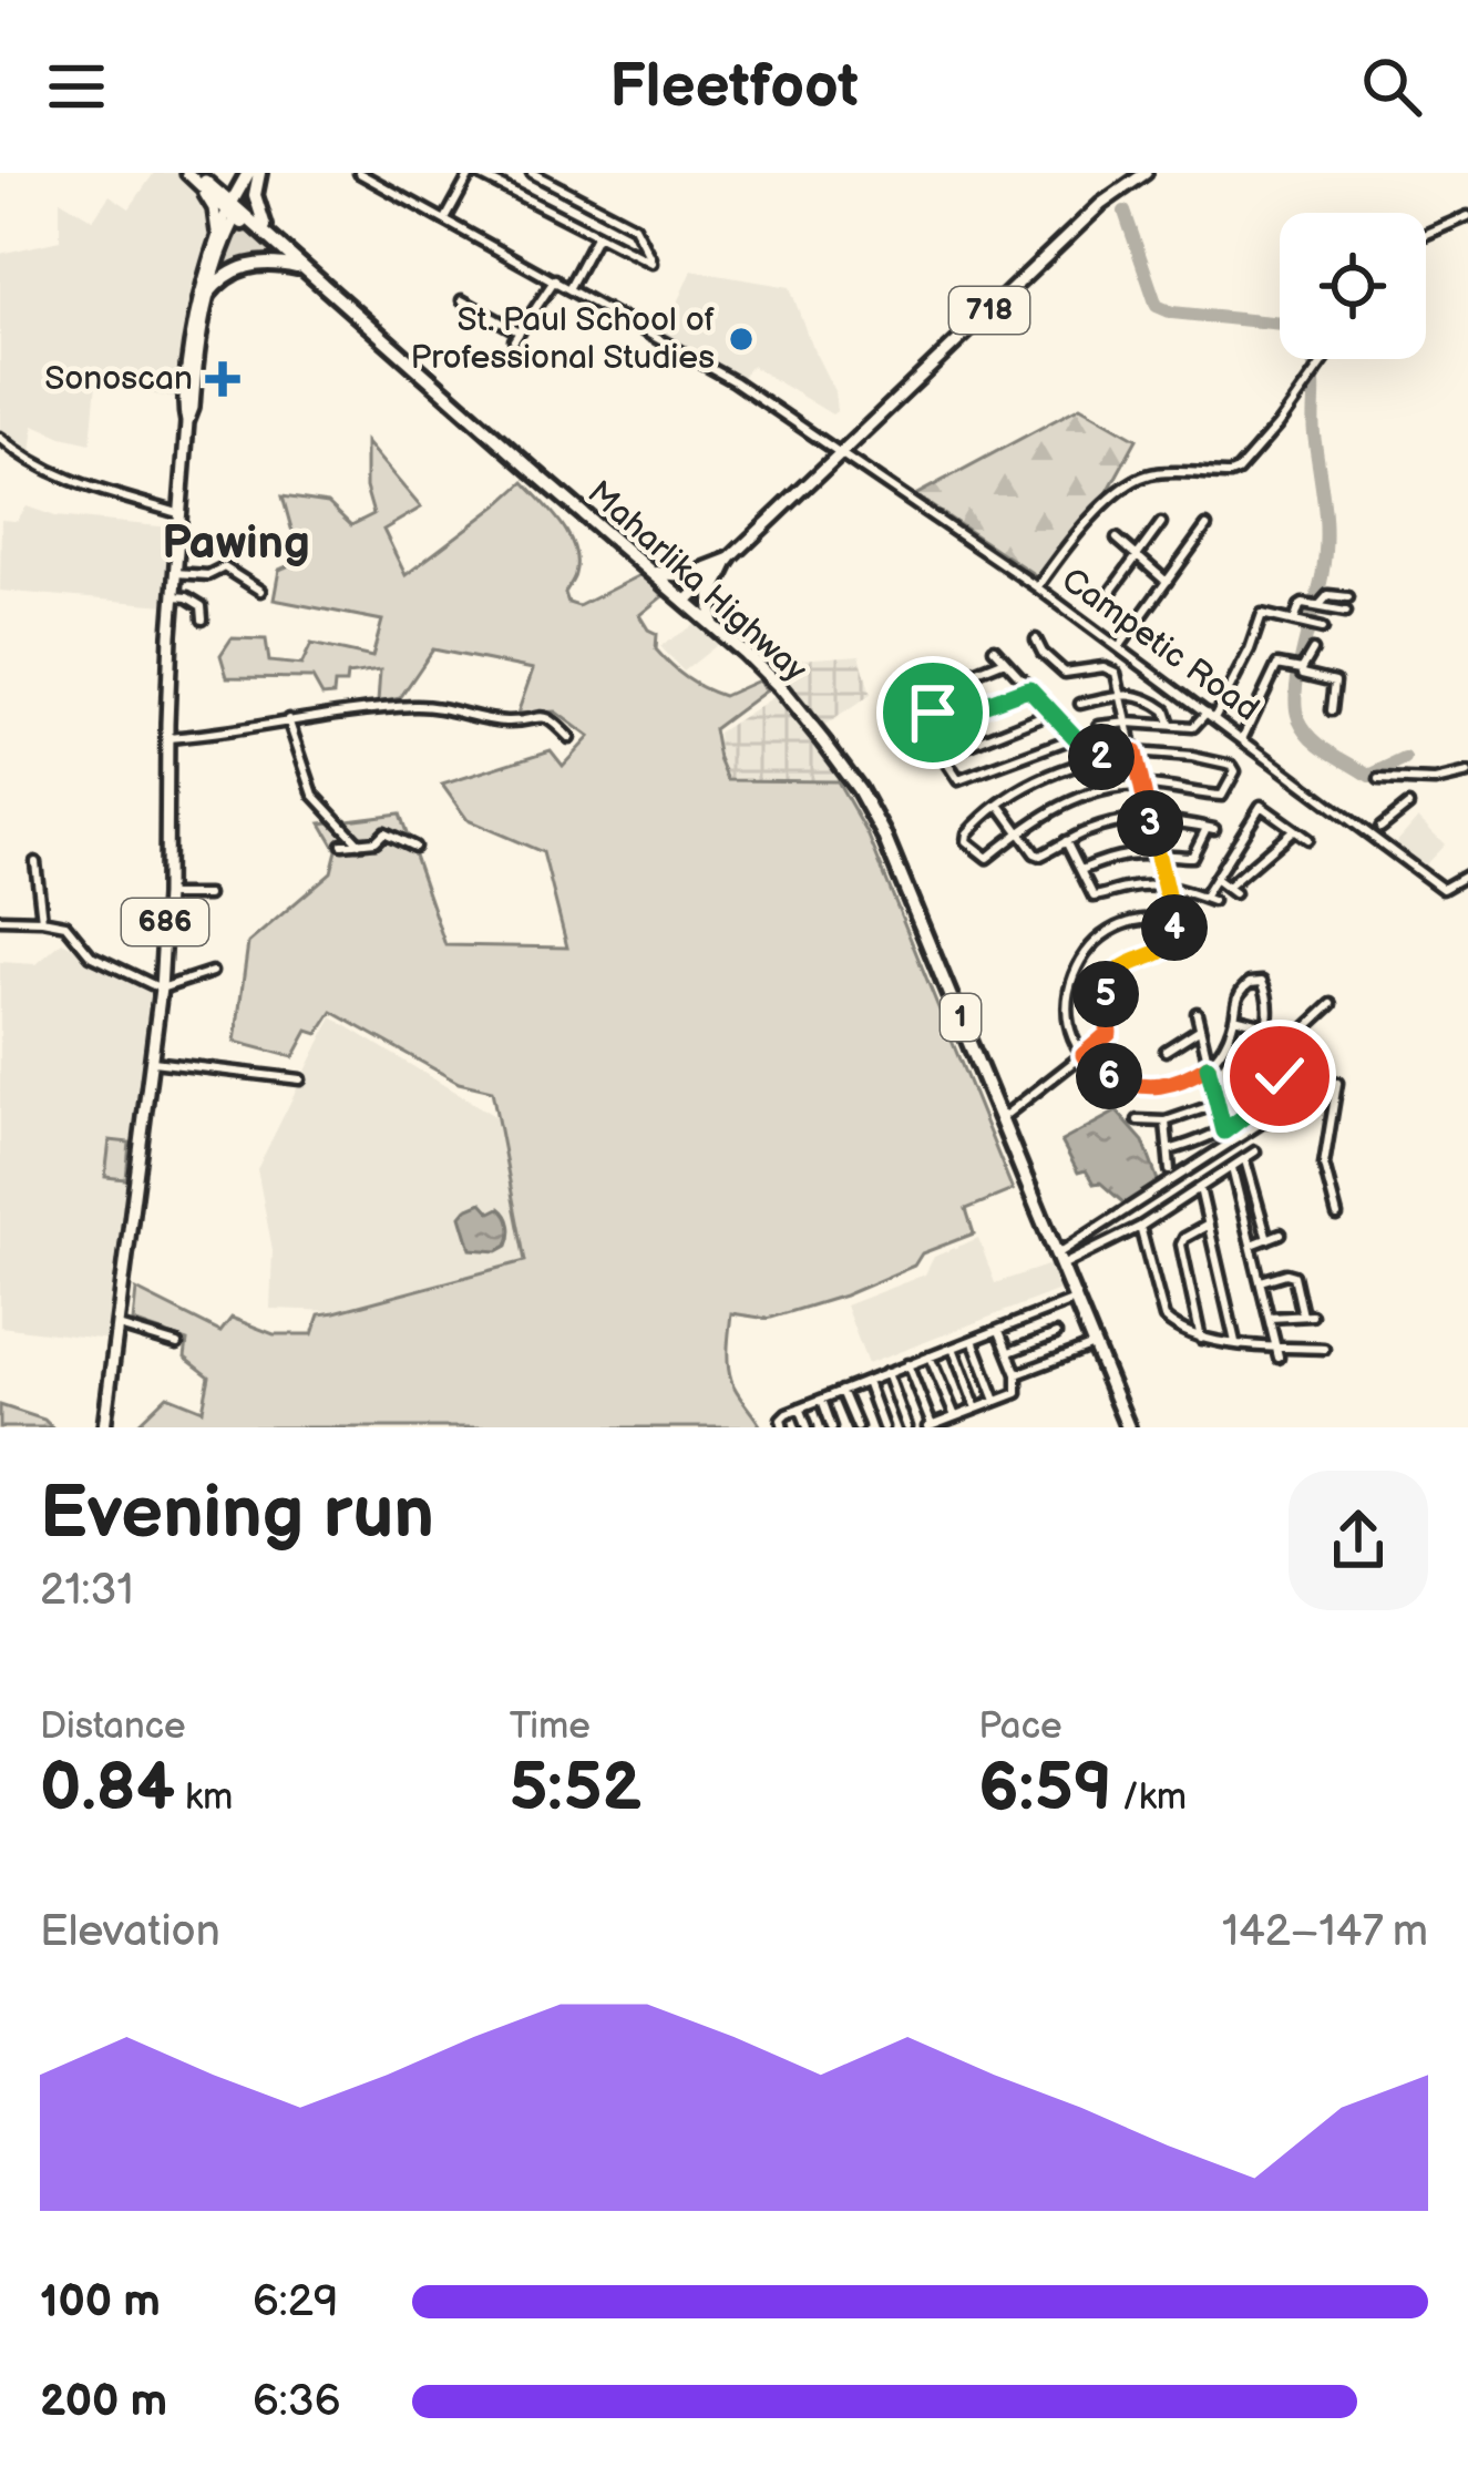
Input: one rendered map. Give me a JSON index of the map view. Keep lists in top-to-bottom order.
{
  "streets": {
    "highway": ["Maharlika Highway", "1"],
    "main road": ["718", "686"],
    "street": ["Campetic Road"]
  },
  "crossings": [
    ["718", "Maharlika Highway"],
    ["718", "Campetic Road"],
    ["Maharlika Highway", "686"]
  ],
  "districts": ["Pawing"],
  "places": {
    "other": ["St. Paul School of Professional Studies"],
    "health": ["Sonoscan"]
  },
  "page": {
    "header": "Fleetfoot",
    "pins": [
      "2",
      "3",
      "4",
      "5",
      "6"
    ],
    "heading": ["Evening run", "21:31"],
    "stats": [
      ["Distance", "0.84 km"],
      ["Time", "5:52"],
      ["Pace", "6:59 /km"]
    ],
    "chart": ["Elevation", "142–147 m"],
    "list": [
      {
        "name": "100 m",
        "note": "6:29"
      },
      {
        "name": "200 m",
        "note": "6:36"
      }
    ]
  }
}
